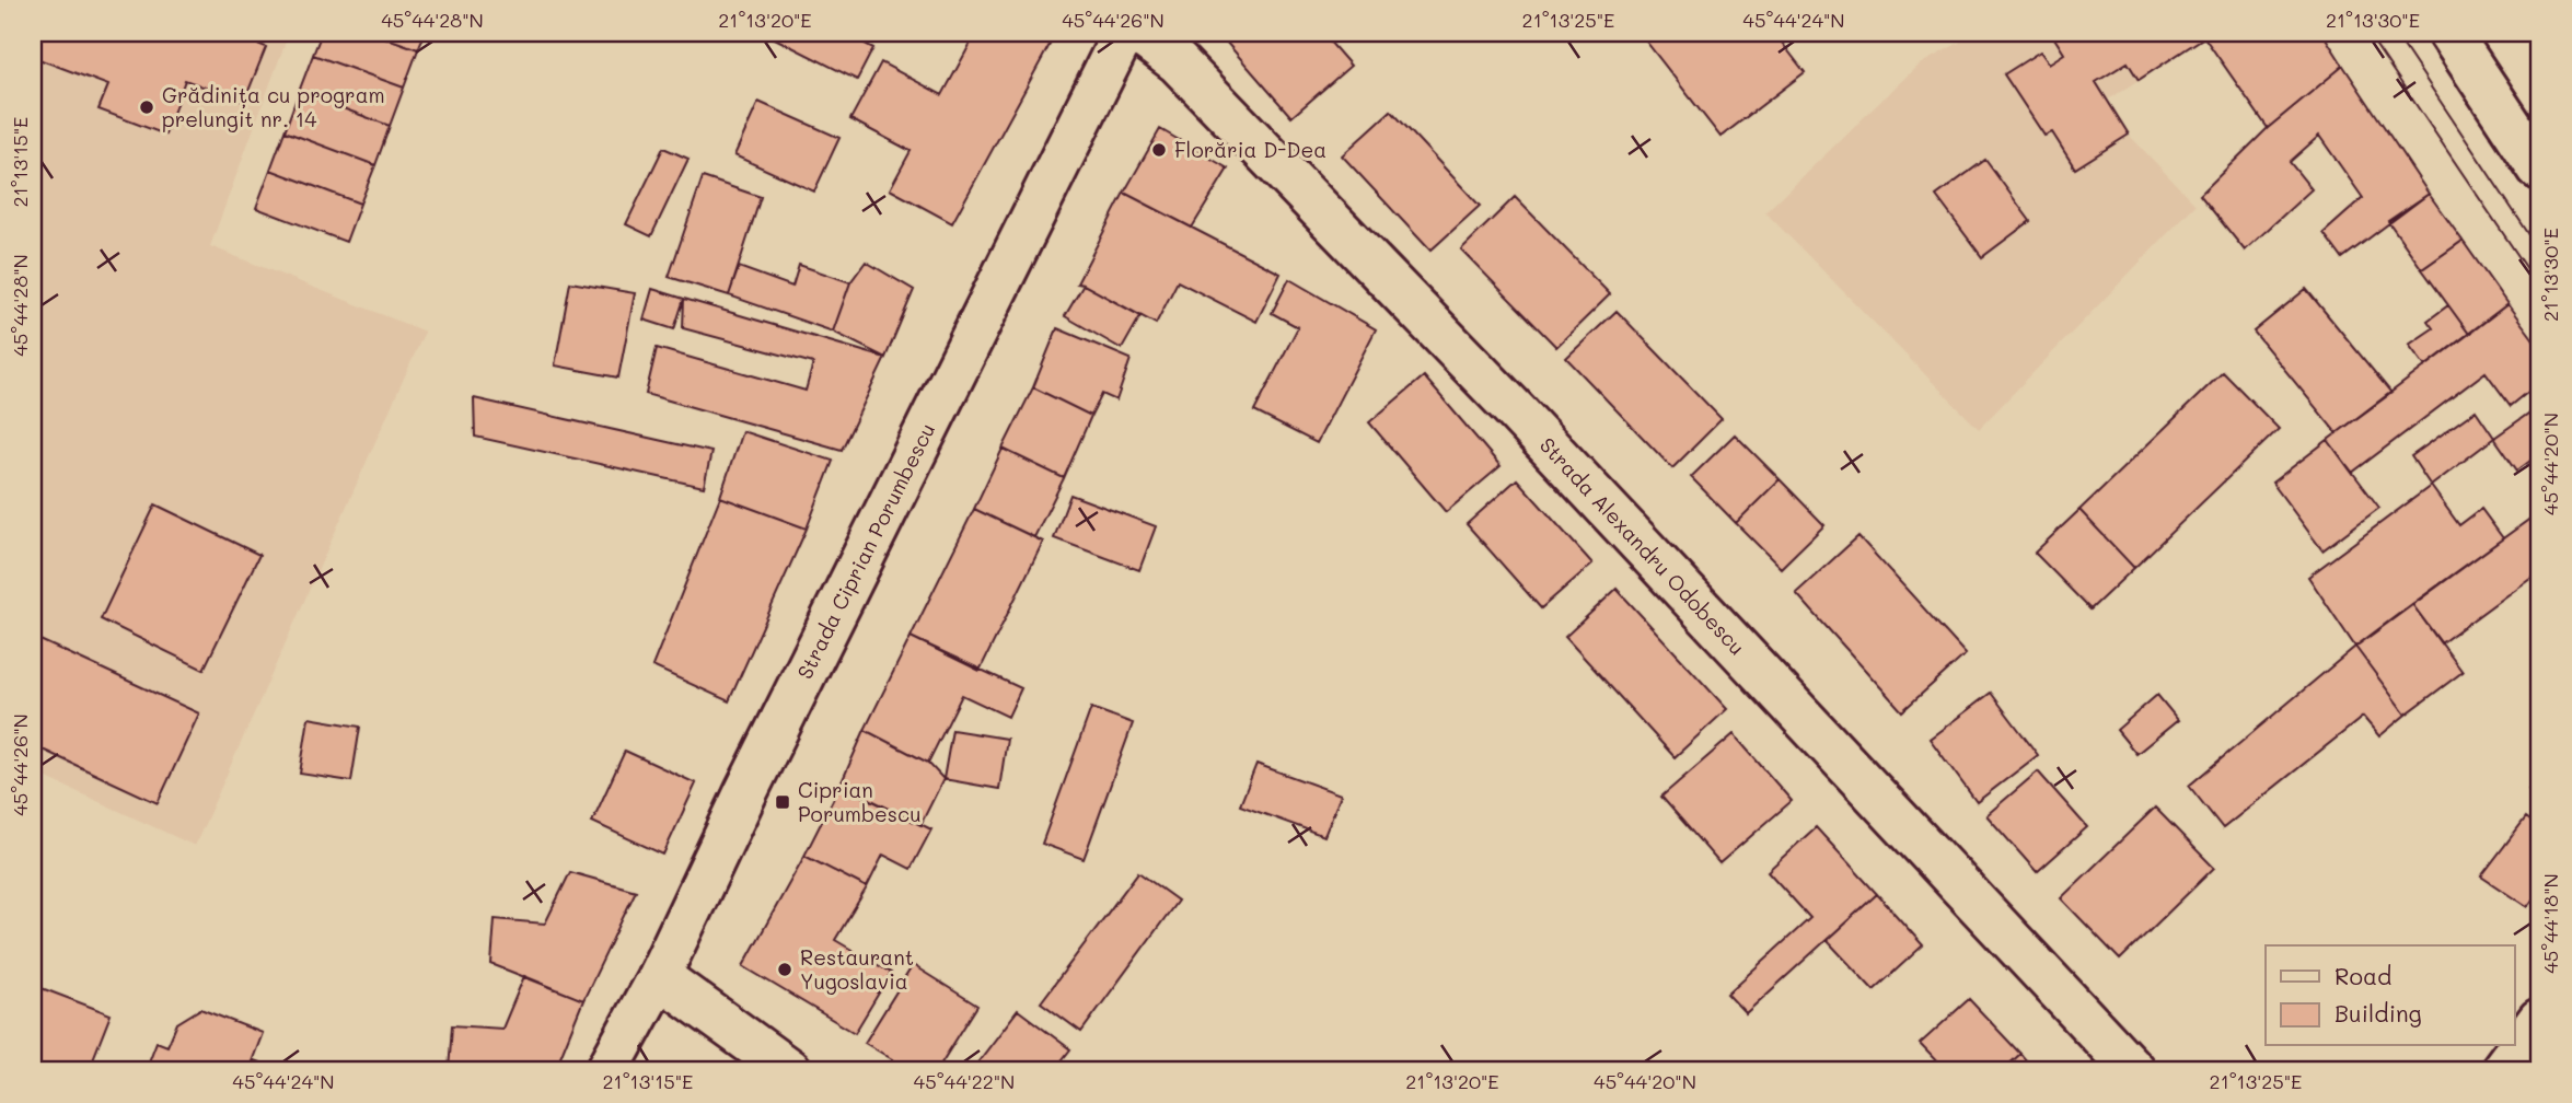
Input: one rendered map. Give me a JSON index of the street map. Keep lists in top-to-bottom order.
{
  "streets": {
    "street": ["Strada Alexandru Odobescu", "Strada Ciprian Porumbescu"]
  },
  "places": {
    "other": ["Grădinița cu program prelungit nr. 14", "Florăria D-Dea", "Restaurant Yugoslavia"],
    "transit": ["Ciprian Porumbescu"]
  },
  "legend": ["Road", "Building"],
  "coordinates": [
    "45°44'28\"N",
    "21°13'20\"E",
    "45°44'26\"N",
    "21°13'25\"E",
    "45°44'24\"N",
    "21°13'30\"E",
    "21°13'15\"E",
    "45°44'20\"N",
    "45°44'18\"N",
    "45°44'22\"N"
  ]
}
